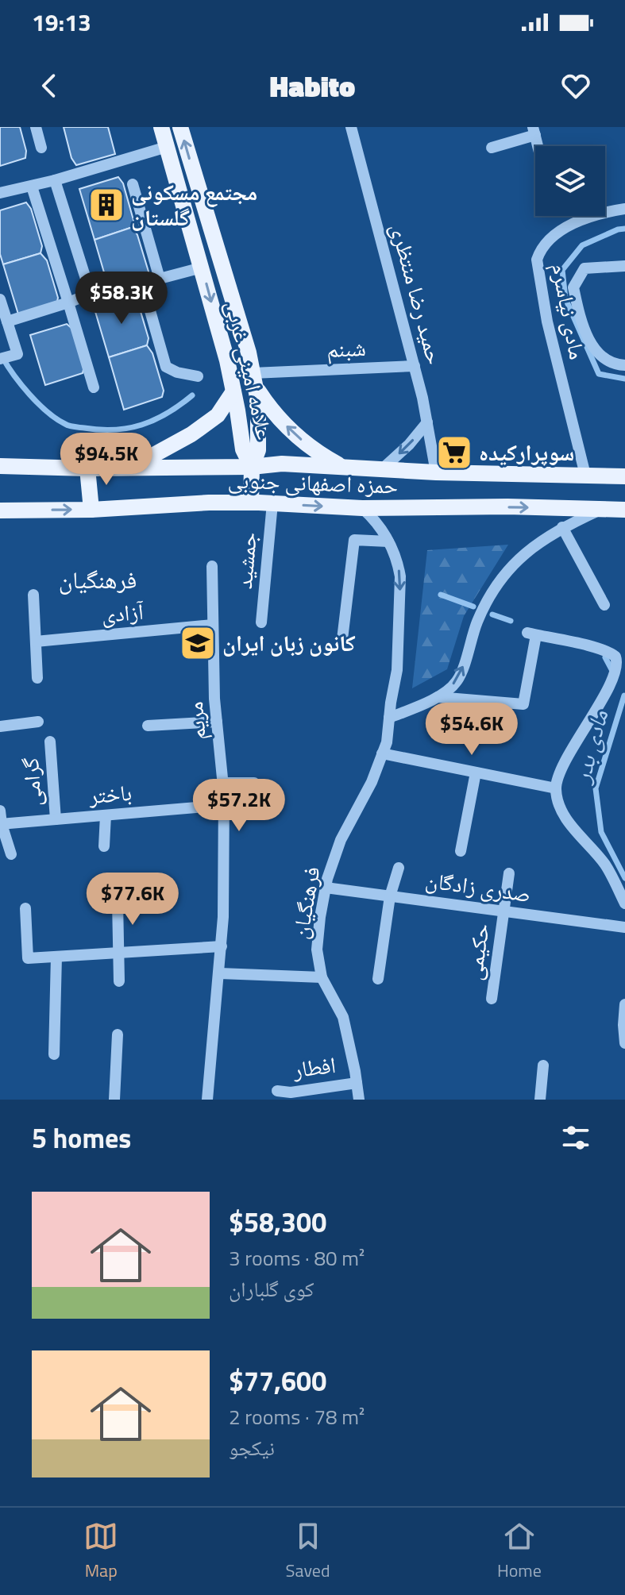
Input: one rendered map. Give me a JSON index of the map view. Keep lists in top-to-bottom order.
{
  "streets": {
    "main road": ["علامه امینی غربی", "حمزه اصفهانی جنوبی"],
    "street": [
      "حمید رضا منتظری",
      "مادی نیاسرم",
      "شبنم",
      "جمشید",
      "آزادی",
      "مریم",
      "گرامی",
      "باختر",
      "صدری زادگان",
      "فرهنگیان",
      "حکیمی",
      "افطار"
    ]
  },
  "crossings": [
    ["حمید رضا منتظری", "شبنم"],
    ["حمید رضا منتظری", "حمزه اصفهانی جنوبی"],
    ["مادی نیاسرم", "حمزه اصفهانی جنوبی"],
    ["شبنم", "علامه امینی غربی"],
    ["علامه امینی غربی", "حمزه اصفهانی جنوبی"],
    ["حمزه اصفهانی جنوبی", "جمشید"],
    ["حمزه اصفهانی جنوبی", "فرهنگیان"],
    ["آزادی", "مریم"],
    ["مریم", "باختر"],
    ["گرامی", "باختر"],
    ["صدری زادگان", "فرهنگیان"],
    ["صدری زادگان", "حکیمی"],
    ["فرهنگیان", "افطار"]
  ],
  "districts": ["فرهنگیان"],
  "water": ["مادی بدر"],
  "places": {
    "building": ["مجتمع مسکونی گلستان"],
    "supermarket": ["سوپرارکیده"],
    "school or university": ["کانون زبان ایران"]
  },
  "page": {
    "status": "19:13",
    "header": "Habito",
    "price": [
      "$58.3K",
      "$94.5K",
      "$54.6K",
      "$57.2K",
      "$77.6K"
    ],
    "heading": "5 homes",
    "list": [
      {
        "name": "$58,300",
        "note": "3 rooms · 80 m² · کوی گلباران"
      },
      {
        "name": "$77,600",
        "note": "2 rooms · 78 m² · نیکجو"
      }
    ],
    "tabs": ["Map", "Saved", "Home"]
  }
}
